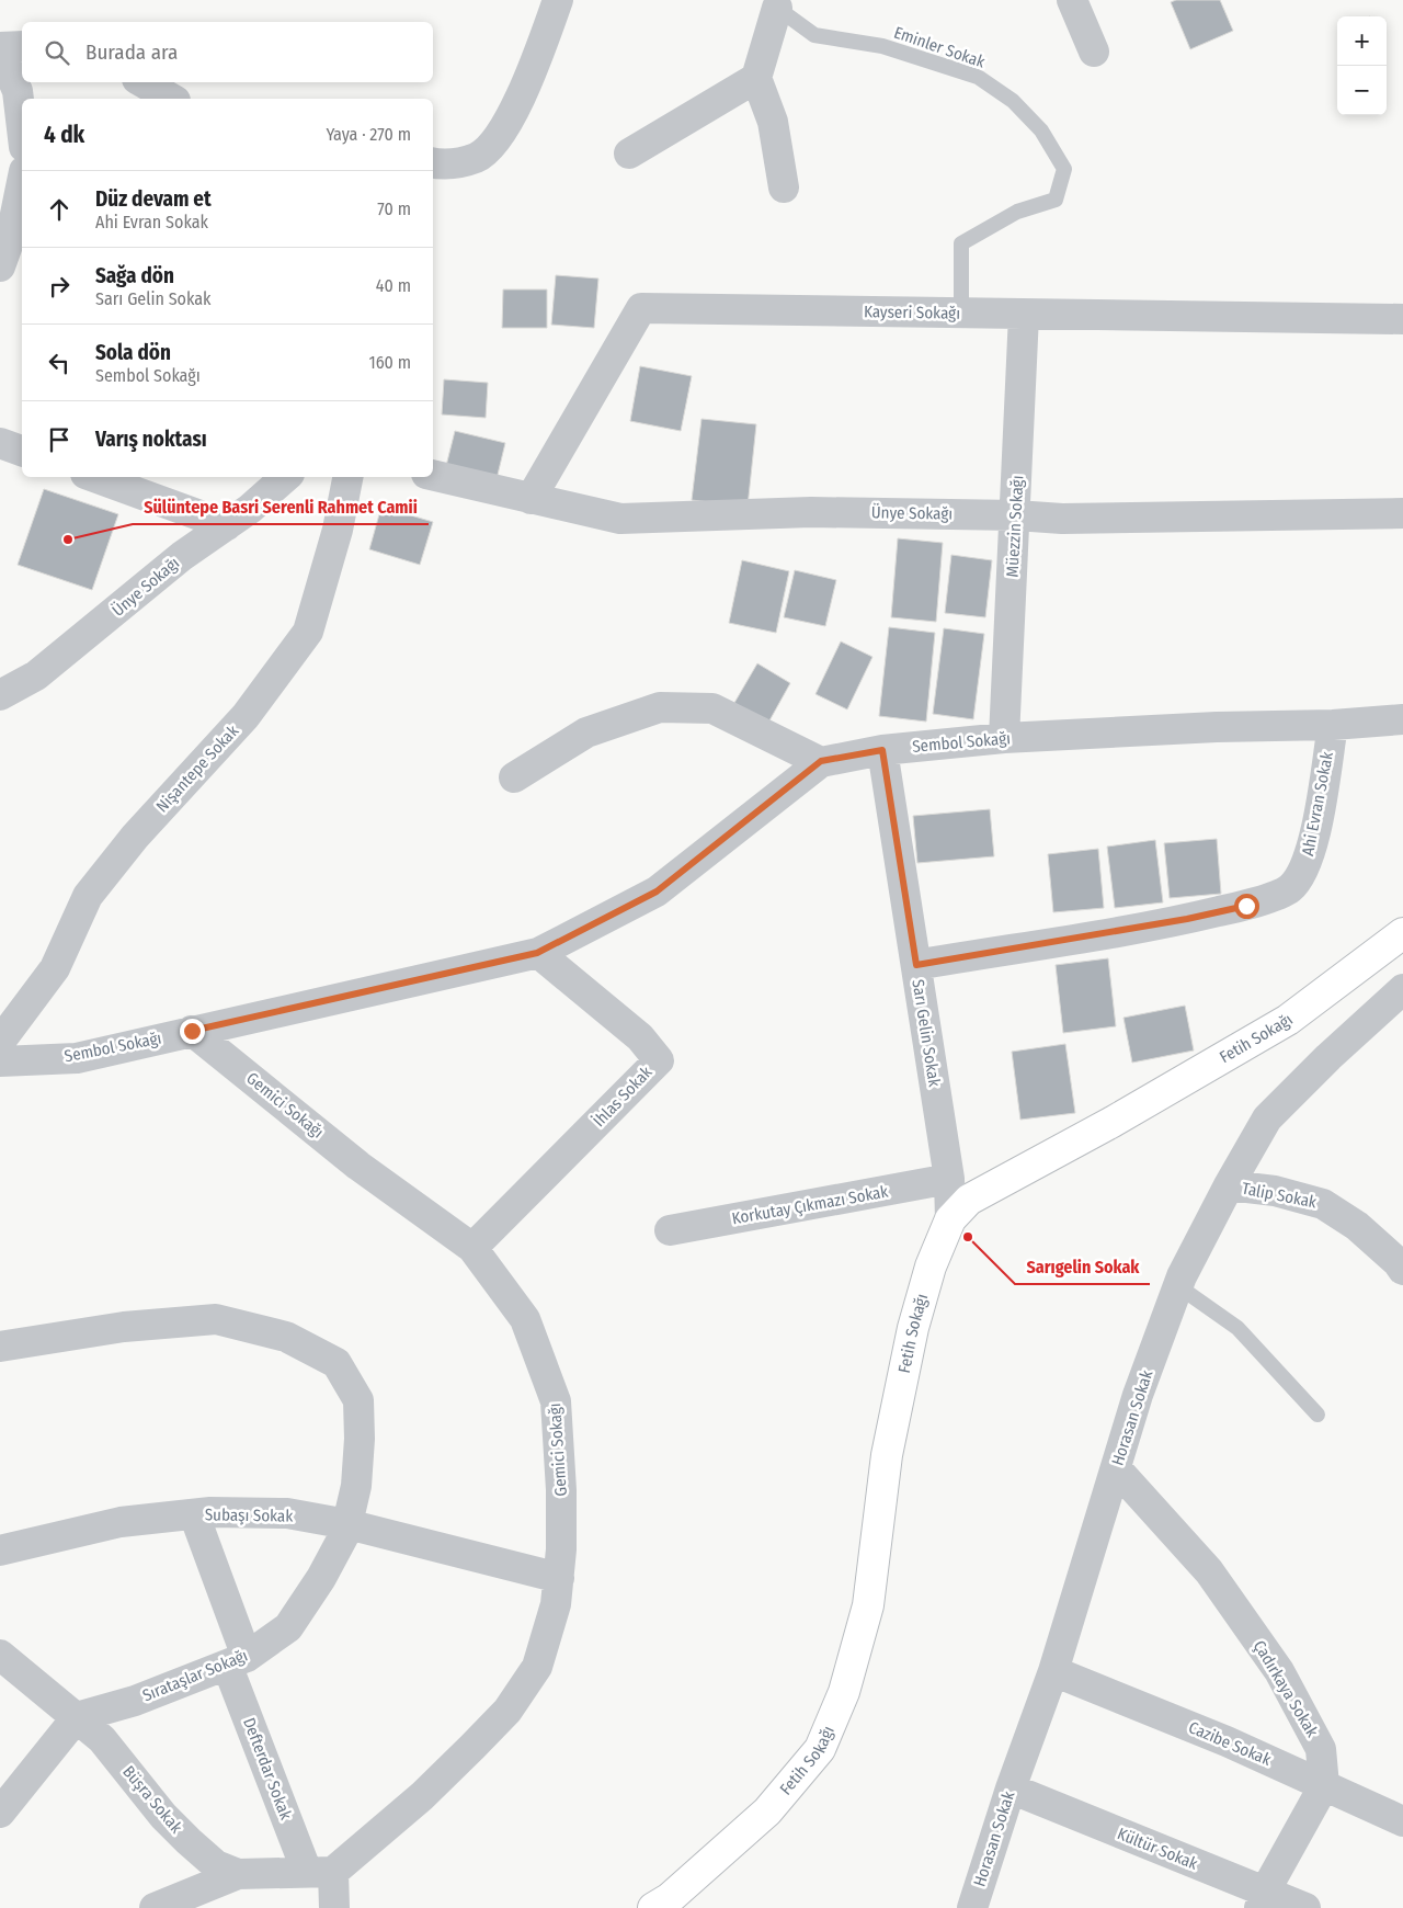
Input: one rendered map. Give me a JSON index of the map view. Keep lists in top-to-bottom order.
{
  "streets": {
    "street": [
      "Kayseri Sokağı",
      "Ünye Sokağı",
      "Müezzin Sokağı",
      "Sembol Sokağı",
      "Nişantepe Sokak",
      "Ahi Evran Sokak",
      "Sarı Gelin Sokak",
      "Fetih Sokağı",
      "İhlas Sokak",
      "Gemici Sokağı",
      "Talip Sokak",
      "Korkutay Çıkmazı Sokak",
      "Horasan Sokak",
      "Subaşı Sokak",
      "Sırataşlar Sokağı",
      "Çadırkaya Sokak",
      "Cazibe Sokak",
      "Defterdar Sokak",
      "Büşra Sokak",
      "Kültür Sokak"
    ],
    "lane": ["Eminler Sokak"]
  },
  "crossings": [
    ["Eminler Sokak", "Kayseri Sokağı"],
    ["Kayseri Sokağı", "Ünye Sokağı"],
    ["Kayseri Sokağı", "Müezzin Sokağı"],
    ["Ünye Sokağı", "Müezzin Sokağı"],
    ["Müezzin Sokağı", "Sembol Sokağı"],
    ["Sembol Sokağı", "Ahi Evran Sokak"],
    ["Sembol Sokağı", "Sarı Gelin Sokak"],
    ["Sembol Sokağı", "İhlas Sokak"],
    ["Sembol Sokağı", "Gemici Sokağı"],
    ["Ahi Evran Sokak", "Sarı Gelin Sokak"],
    ["Sarı Gelin Sokak", "Fetih Sokağı"],
    ["Sarı Gelin Sokak", "Korkutay Çıkmazı Sokak"],
    ["İhlas Sokak", "Gemici Sokağı"],
    ["Gemici Sokağı", "Subaşı Sokak"],
    ["Gemici Sokağı", "Defterdar Sokak"],
    ["Gemici Sokağı", "Büşra Sokak"],
    ["Talip Sokak", "Horasan Sokak"],
    ["Horasan Sokak", "Çadırkaya Sokak"],
    ["Horasan Sokak", "Cazibe Sokak"],
    ["Horasan Sokak", "Kültür Sokak"],
    ["Subaşı Sokak", "Sırataşlar Sokağı"],
    ["Subaşı Sokak", "Defterdar Sokak"],
    ["Sırataşlar Sokağı", "Defterdar Sokak"],
    ["Sırataşlar Sokağı", "Büşra Sokak"],
    ["Çadırkaya Sokak", "Cazibe Sokak"],
    ["Defterdar Sokak", "Büşra Sokak"]
  ],
  "places": ["Sülüntepe Basri Serenli Rahmet Camii", "Sarıgelin Sokak"],
  "page": {
    "map_buttons": ["+", "−"],
    "search": "Burada ara",
    "heading": ["4 dk", "Yaya · 270 m"],
    "list": [
      ["Düz devam et", "Ahi Evran Sokak", "70 m"],
      ["Sağa dön", "Sarı Gelin Sokak", "40 m"],
      ["Sola dön", "Sembol Sokağı", "160 m"],
      "Varış noktası"
    ]
  }
}
